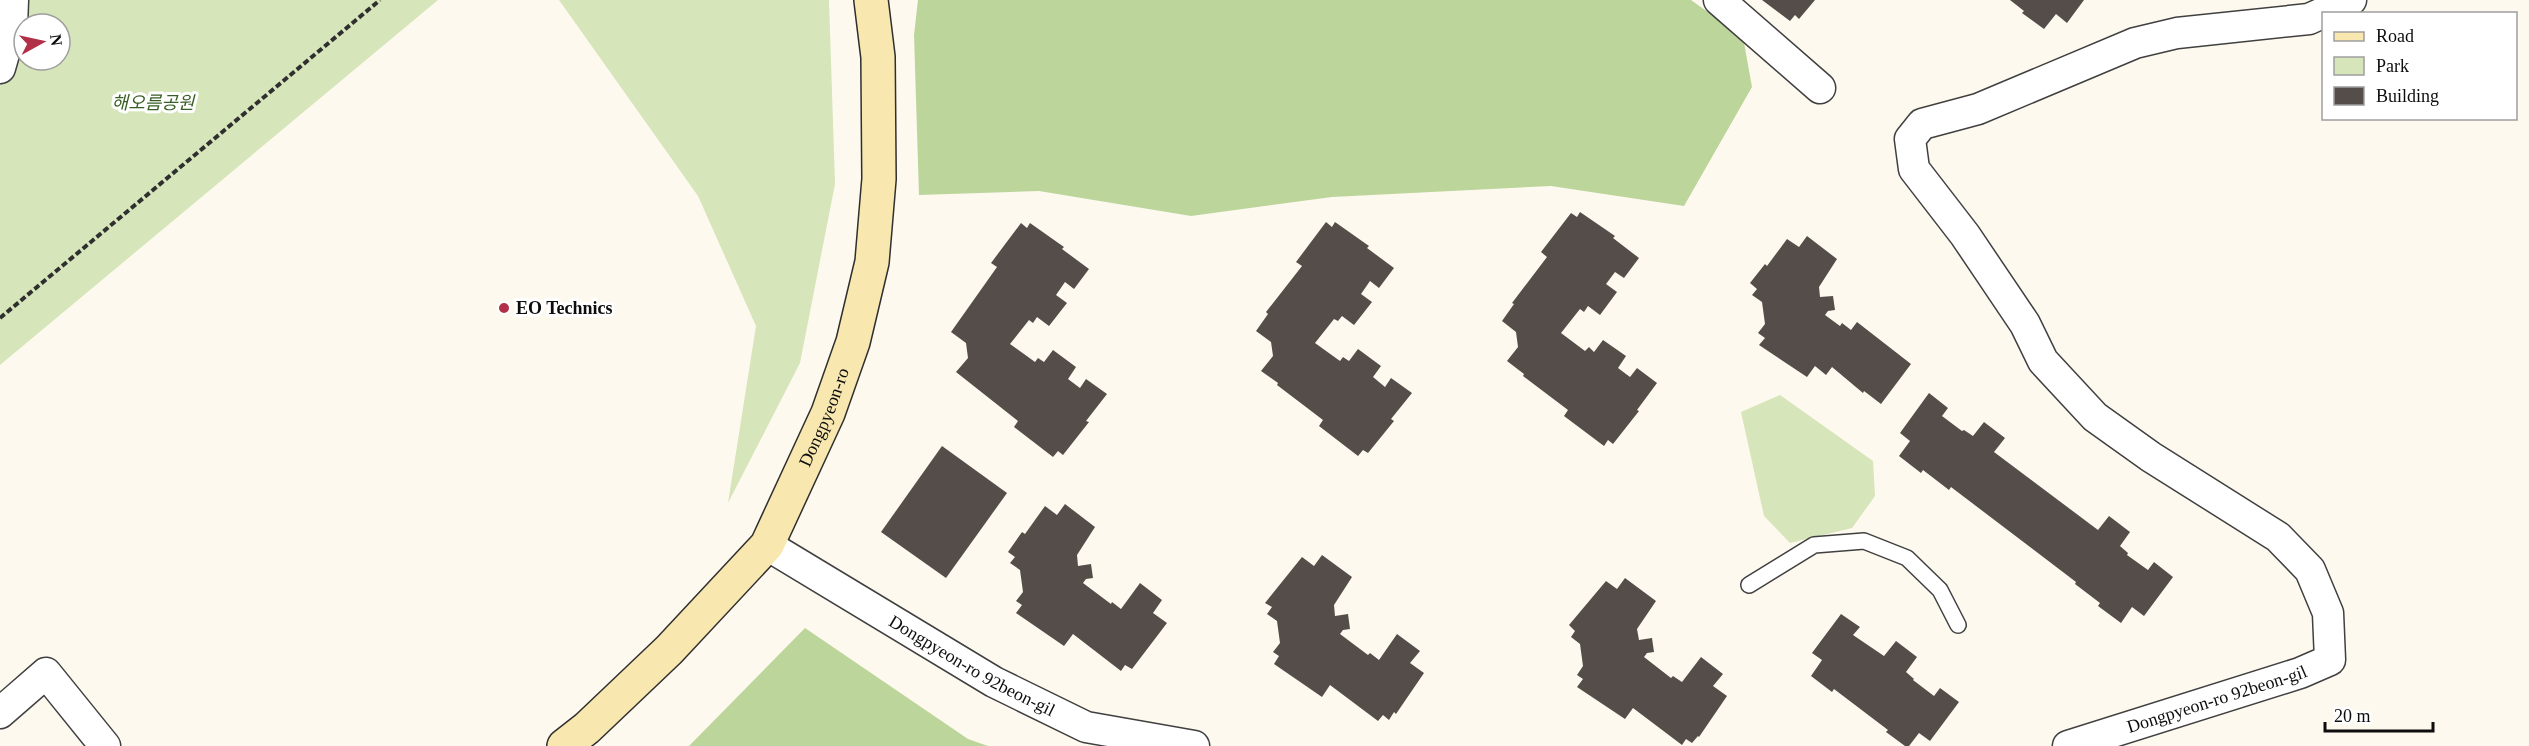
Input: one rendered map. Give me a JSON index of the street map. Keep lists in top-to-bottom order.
{
  "streets": {
    "street": ["Dongpyeon-ro", "Dongpyeon-ro 92beon-gil"]
  },
  "crossings": [
    ["Dongpyeon-ro", "Dongpyeon-ro 92beon-gil"]
  ],
  "parks": ["해오름공원"],
  "places": ["EO Technics"],
  "legend": ["Road", "Park", "Building"],
  "scale_bar": "20 m",
  "north": "right"
}
